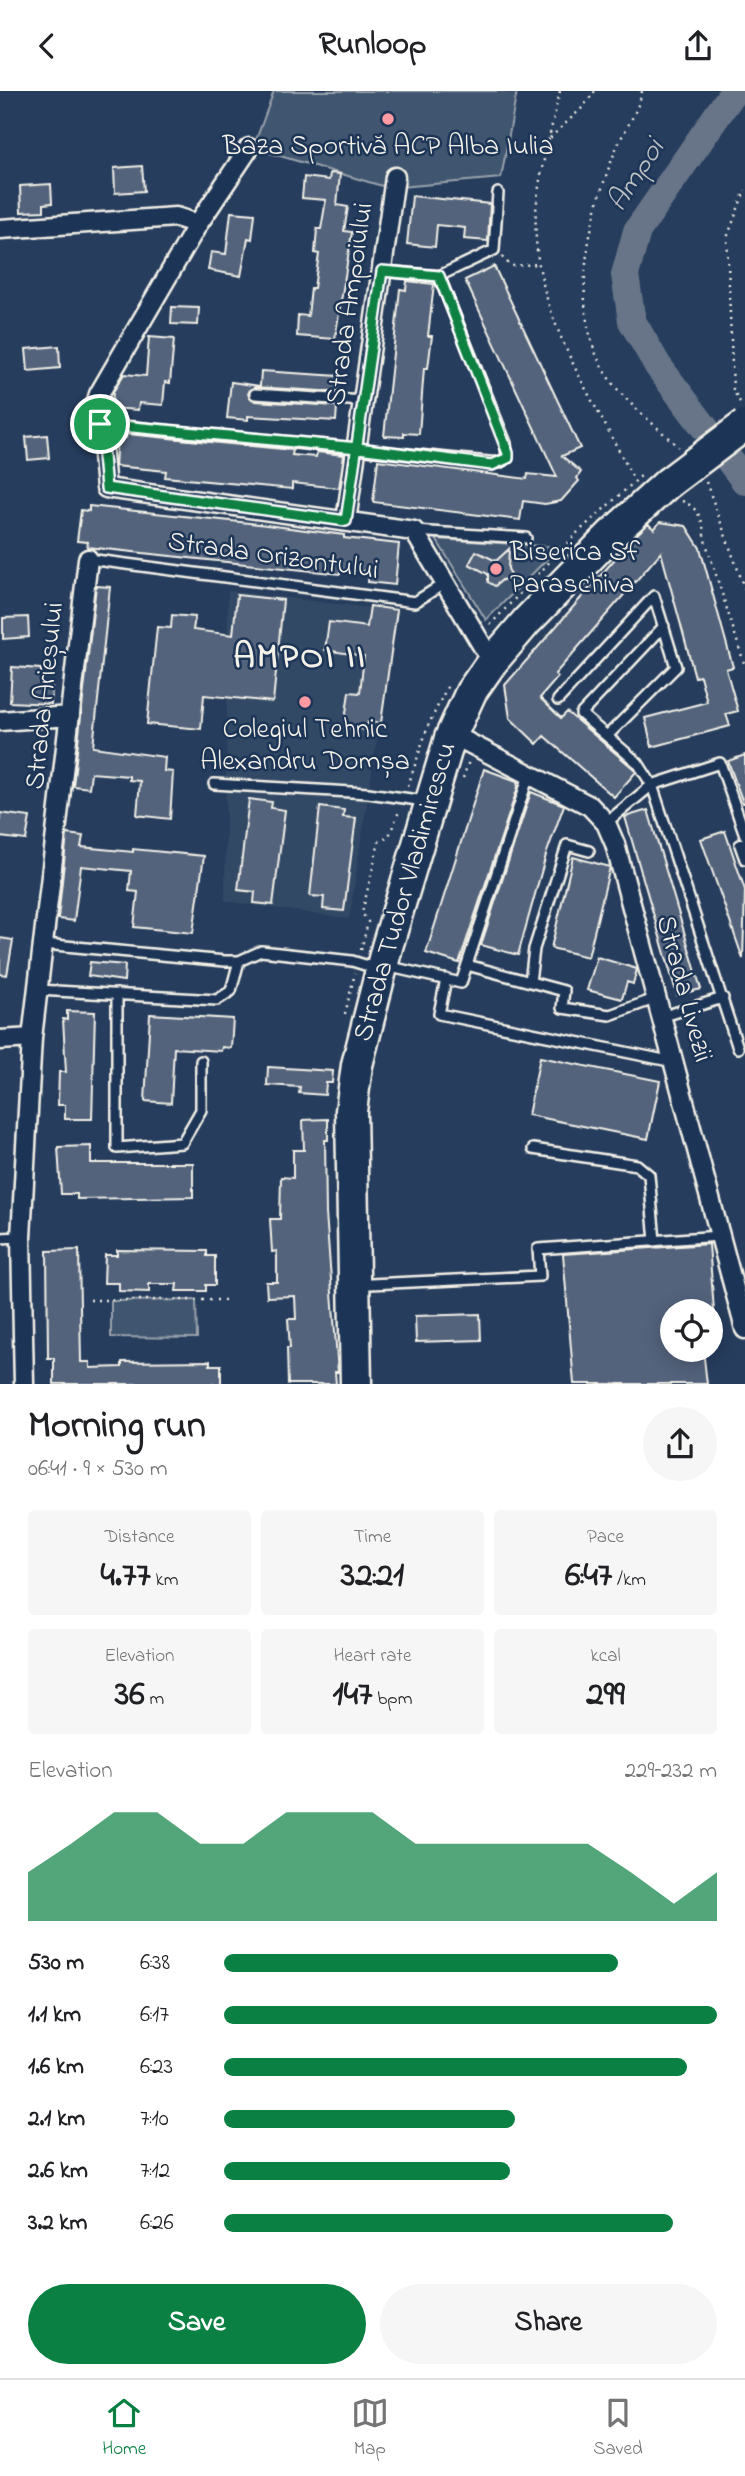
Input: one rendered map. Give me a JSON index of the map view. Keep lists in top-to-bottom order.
{
  "streets": {
    "main road": ["Strada Tudor Vladimirescu"],
    "street": [
      "Strada Ampoiului",
      "Strada Orizontului",
      "Strada Arieșului",
      "Strada Livezii"
    ]
  },
  "crossings": [
    ["Strada Ampoiului", "Strada Orizontului"],
    ["Strada Orizontului", "Strada Arieșului"],
    ["Strada Orizontului", "Strada Tudor Vladimirescu"],
    ["Strada Tudor Vladimirescu", "Strada Livezii"]
  ],
  "districts": ["AMPOI II"],
  "water": ["Ampoi"],
  "places": ["Baza Sportivă ACP Alba Iulia", "Biserica Sf Paraschiva", "Colegiul Tehnic Alexandru Domșa"],
  "page": {
    "header": "Runloop",
    "heading": ["Morning run", "06:41 · 9 × 530 m"],
    "stats": [
      ["Distance", "4.77 km"],
      ["Time", "32:21"],
      ["Pace", "6:47 /km"],
      ["Elevation", "36 m"],
      ["Heart rate", "147 bpm"],
      ["kcal", "299"]
    ],
    "chart": ["Elevation", "229–232 m"],
    "list": [
      {
        "name": "530 m",
        "note": "6:38"
      },
      {
        "name": "1.1 km",
        "note": "6:17"
      },
      {
        "name": "1.6 km",
        "note": "6:23"
      },
      {
        "name": "2.1 km",
        "note": "7:10"
      },
      {
        "name": "2.6 km",
        "note": "7:12"
      },
      {
        "name": "3.2 km",
        "note": "6:26"
      }
    ],
    "buttons": ["Save", "Share"],
    "tabs": ["Home", "Map", "Saved"]
  }
}
